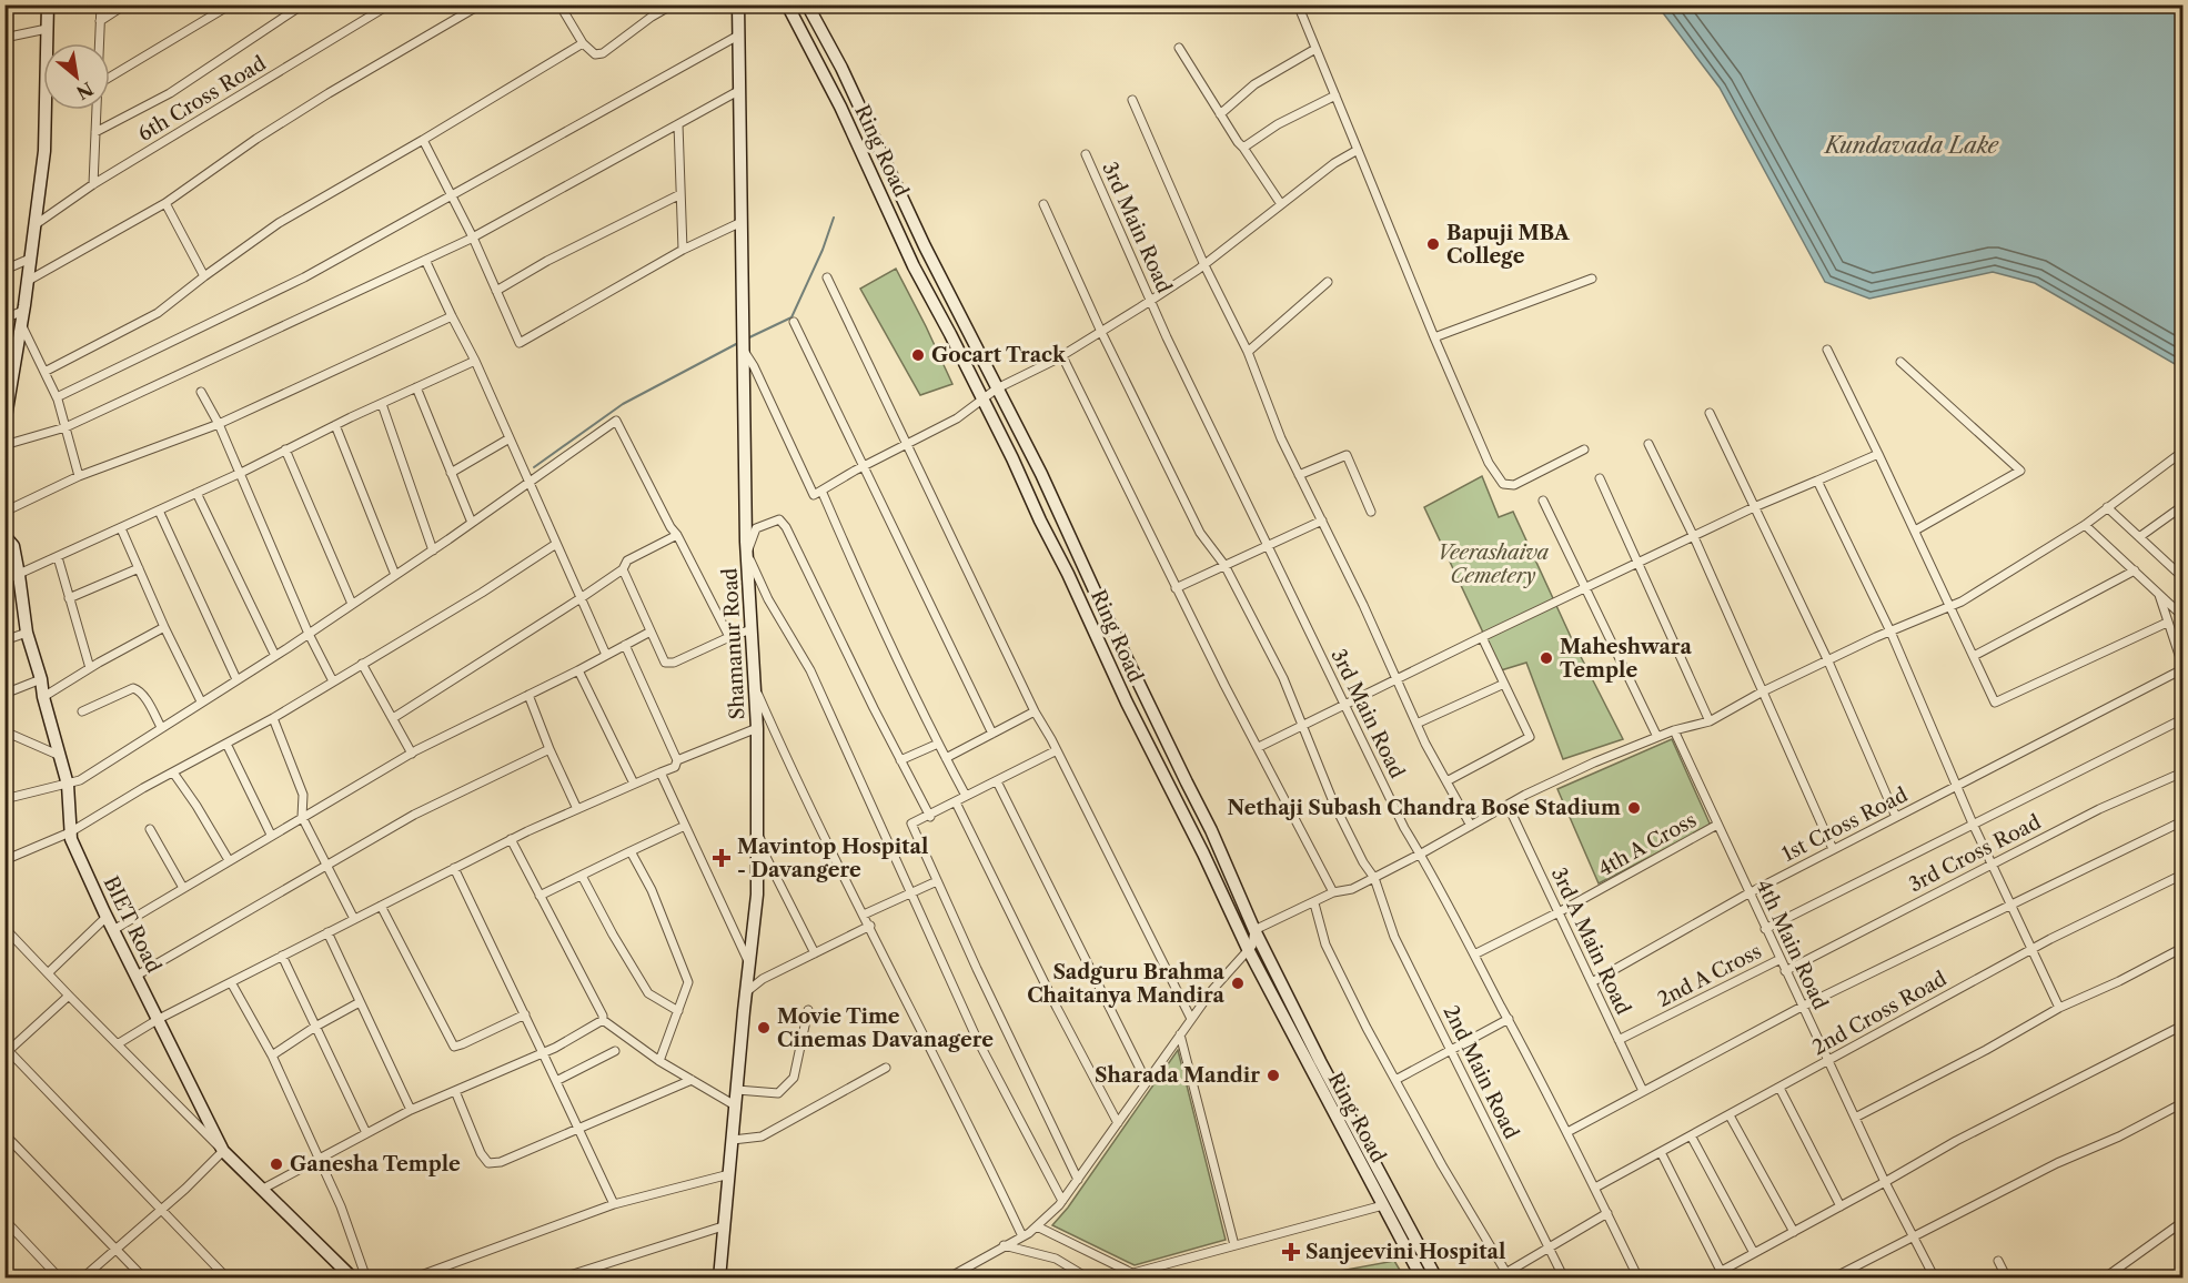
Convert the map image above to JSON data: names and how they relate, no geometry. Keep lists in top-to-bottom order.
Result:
{
  "streets": {
    "main road": ["Ring Road", "Shamanur Road", "BIET Road"],
    "street": [
      "6th Cross Road",
      "3rd Main Road",
      "1st Cross Road",
      "4th A Cross",
      "3rd Cross Road",
      "3rd A Main Road",
      "4th Main Road",
      "2nd A Cross",
      "2nd Cross Road",
      "2nd Main Road"
    ]
  },
  "crossings": [
    ["3rd Main Road", "4th A Cross"],
    ["3rd Main Road", "2nd Cross Road"],
    ["1st Cross Road", "3rd A Main Road"],
    ["1st Cross Road", "4th Main Road"],
    ["4th A Cross", "3rd A Main Road"],
    ["4th A Cross", "4th Main Road"],
    ["3rd Cross Road", "4th Main Road"],
    ["3rd A Main Road", "2nd A Cross"],
    ["4th Main Road", "2nd A Cross"],
    ["4th Main Road", "2nd Cross Road"]
  ],
  "water": ["Kundavada Lake"],
  "parks": ["Veerashaiva Cemetery"],
  "places": {
    "other": [
      "Bapuji MBA College",
      "Gocart Track",
      "Maheshwara Temple",
      "Nethaji Subash Chandra Bose Stadium",
      "Sadguru Brahma Chaitanya Mandira",
      "Movie Time Cinemas Davanagere",
      "Sharada Mandir",
      "Ganesha Temple"
    ],
    "health": ["Mavintop Hospital - Davangere", "Sanjeevini Hospital"]
  },
  "north": "bottom right"
}
